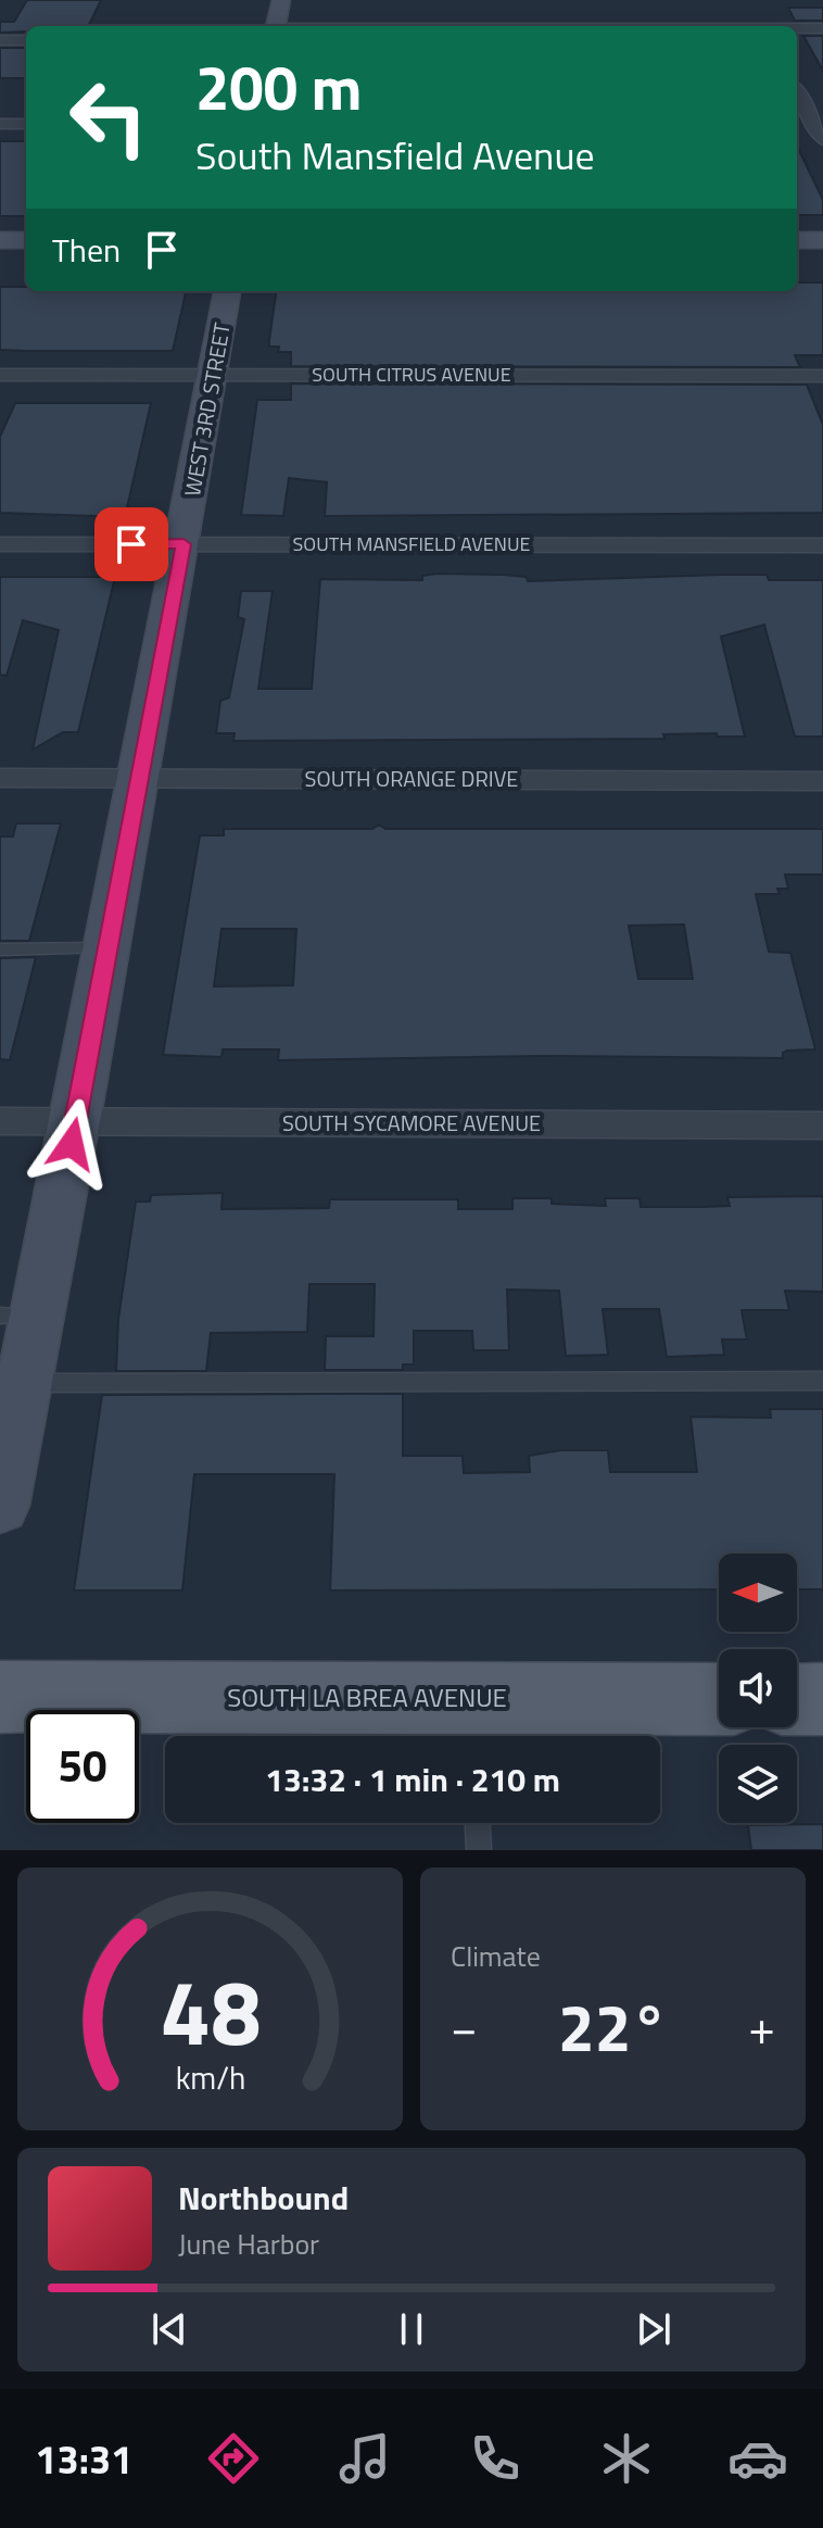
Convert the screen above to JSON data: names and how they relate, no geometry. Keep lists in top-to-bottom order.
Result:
{
  "streets": {
    "main road": ["WEST 3RD STREET", "SOUTH LA BREA AVENUE"],
    "street": [
      "SOUTH CITRUS AVENUE",
      "SOUTH MANSFIELD AVENUE",
      "SOUTH ORANGE DRIVE",
      "SOUTH SYCAMORE AVENUE"
    ]
  },
  "crossings": [
    ["SOUTH CITRUS AVENUE", "WEST 3RD STREET"],
    ["WEST 3RD STREET", "SOUTH MANSFIELD AVENUE"],
    ["WEST 3RD STREET", "SOUTH ORANGE DRIVE"],
    ["WEST 3RD STREET", "SOUTH SYCAMORE AVENUE"]
  ],
  "north": "left",
  "page": {
    "turn": ["200 m", "South Mansfield Avenue"],
    "then": "Then",
    "limit": "50",
    "trip": "13:32 · 1 min · 210 m",
    "tile": "Climate",
    "heat": ["−", "22°", "+"],
    "song": ["Northbound", "June Harbor"],
    "tabs": "13:31",
    "gauge": ["48", "km/h"]
  }
}
